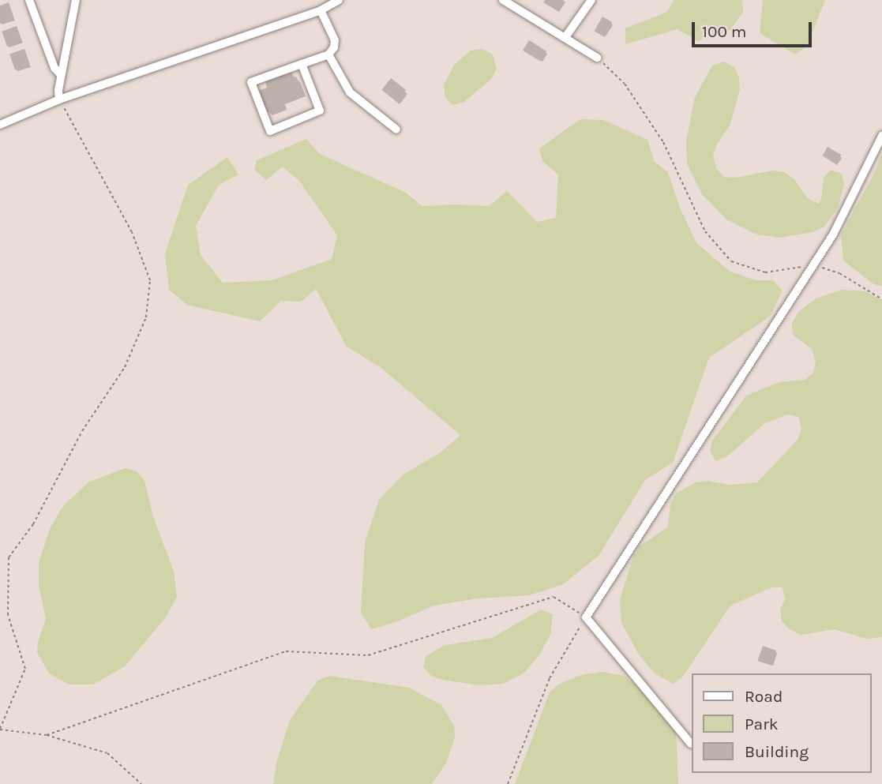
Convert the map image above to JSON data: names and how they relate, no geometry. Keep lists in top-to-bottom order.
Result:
{
  "legend": ["Road", "Park", "Building"],
  "scale_bar": "100 m"
}
